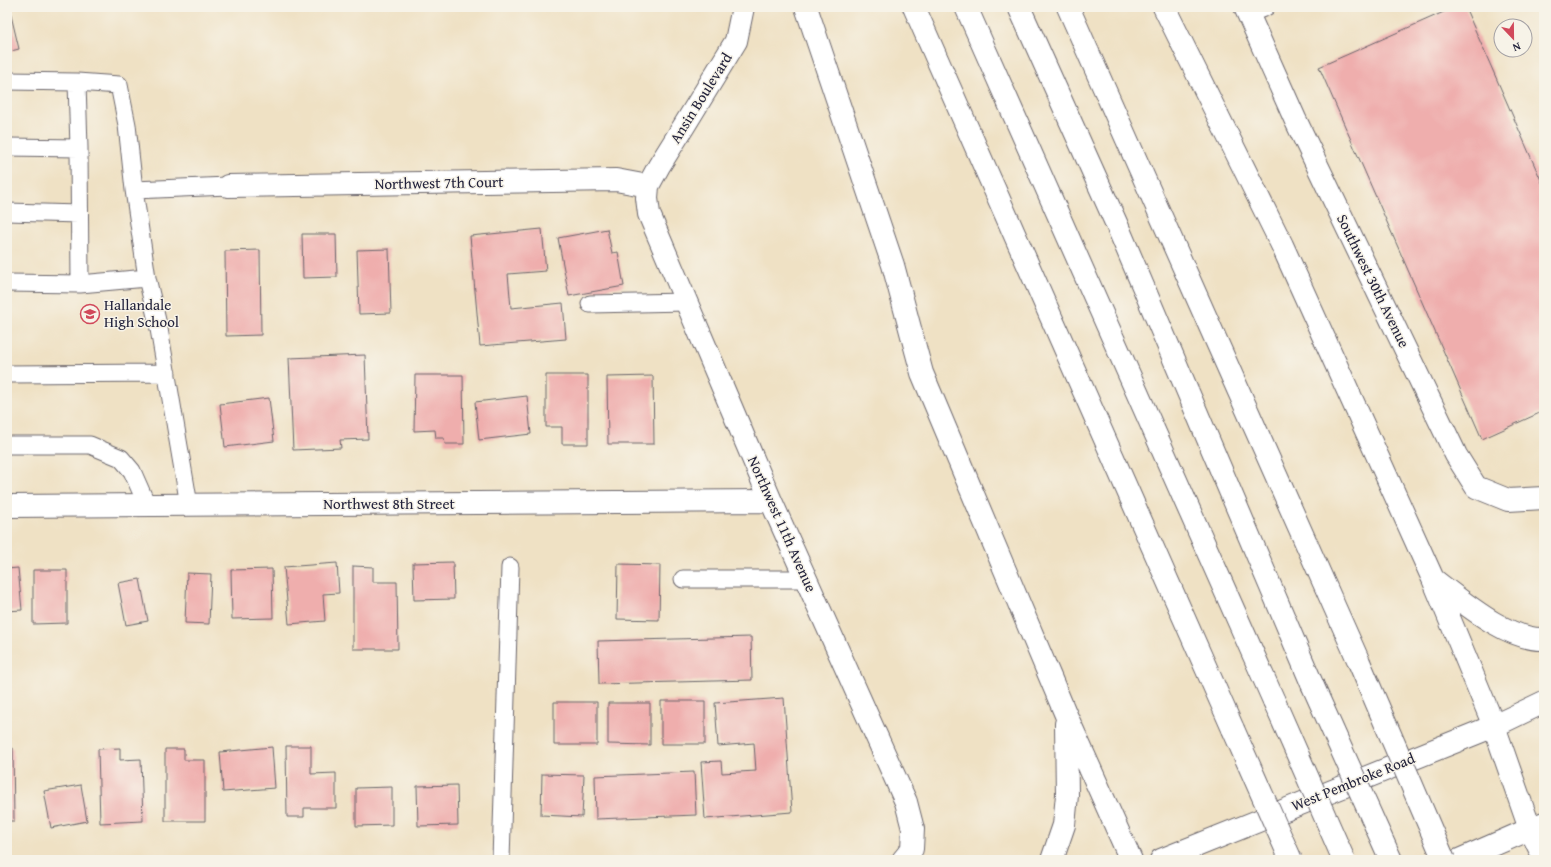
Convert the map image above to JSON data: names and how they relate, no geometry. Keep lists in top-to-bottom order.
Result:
{
  "streets": {
    "main road": [
      "Ansin Boulevard",
      "Northwest 7th Court",
      "Southwest 30th Avenue",
      "Northwest 8th Street",
      "Northwest 11th Avenue",
      "West Pembroke Road"
    ]
  },
  "crossings": [
    ["Ansin Boulevard", "Northwest 7th Court"],
    ["Ansin Boulevard", "Northwest 11th Avenue"],
    ["Northwest 7th Court", "Northwest 11th Avenue"],
    ["Northwest 8th Street", "Northwest 11th Avenue"]
  ],
  "places": {
    "school or university": ["Hallandale High School"]
  },
  "north": "bottom"
}
